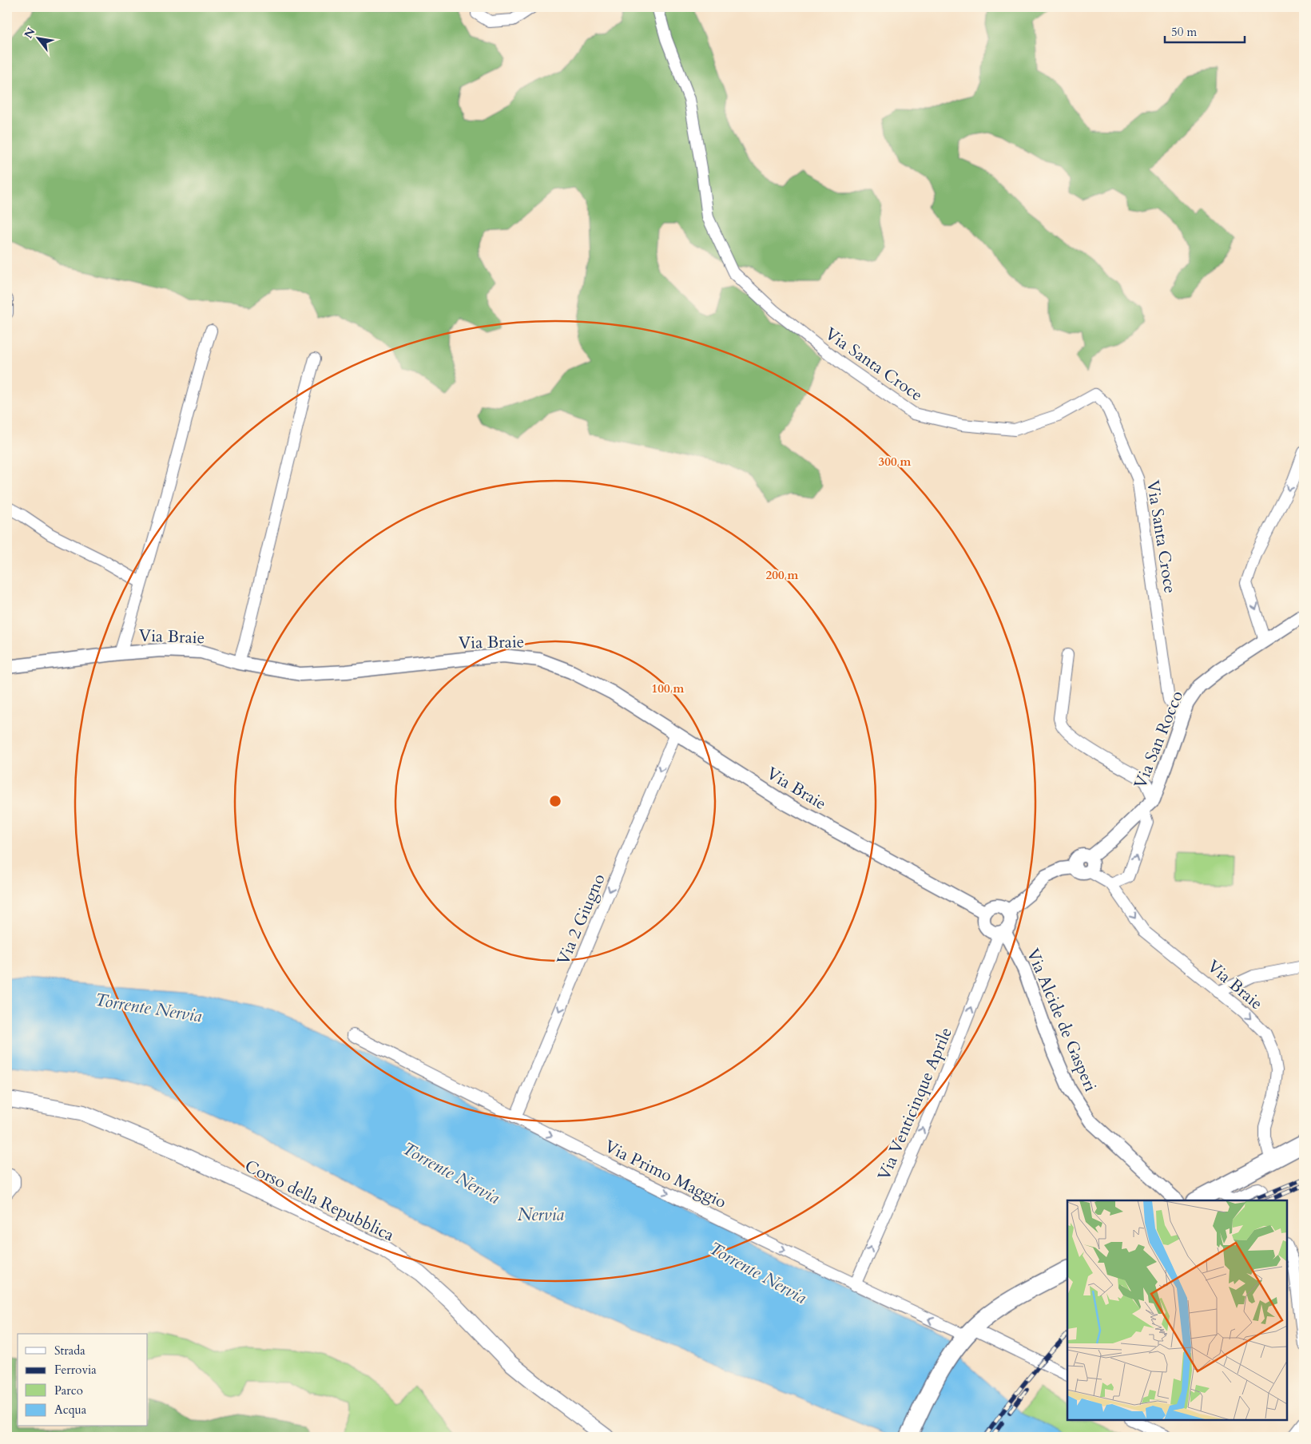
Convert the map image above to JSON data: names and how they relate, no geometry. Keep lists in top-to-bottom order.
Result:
{
  "streets": {
    "main road": ["Corso della Repubblica"],
    "street": [
      "Via Santa Croce",
      "Via Braie",
      "Via San Rocco",
      "Via 2 Giugno",
      "Via Alcide de Gasperi",
      "Via Venticinque Aprile",
      "Via Primo Maggio"
    ]
  },
  "crossings": [
    ["Via Santa Croce", "Via San Rocco"],
    ["Via Braie", "Via San Rocco"],
    ["Via Braie", "Via 2 Giugno"],
    ["Via Braie", "Via Alcide de Gasperi"],
    ["Via Braie", "Via Venticinque Aprile"],
    ["Via 2 Giugno", "Via Primo Maggio"],
    ["Via Alcide de Gasperi", "Via Venticinque Aprile"],
    ["Via Venticinque Aprile", "Via Primo Maggio"]
  ],
  "one_way": ["Via 2 Giugno", "Via Venticinque Aprile"],
  "water": ["Torrente Nervia", "Nervia"],
  "legend": [
    "Strada",
    "Ferrovia",
    "Parco",
    "Acqua"
  ],
  "scale_bar": "50 m",
  "north": "top left",
  "rings": ["300 m", "200 m", "100 m"]
}
